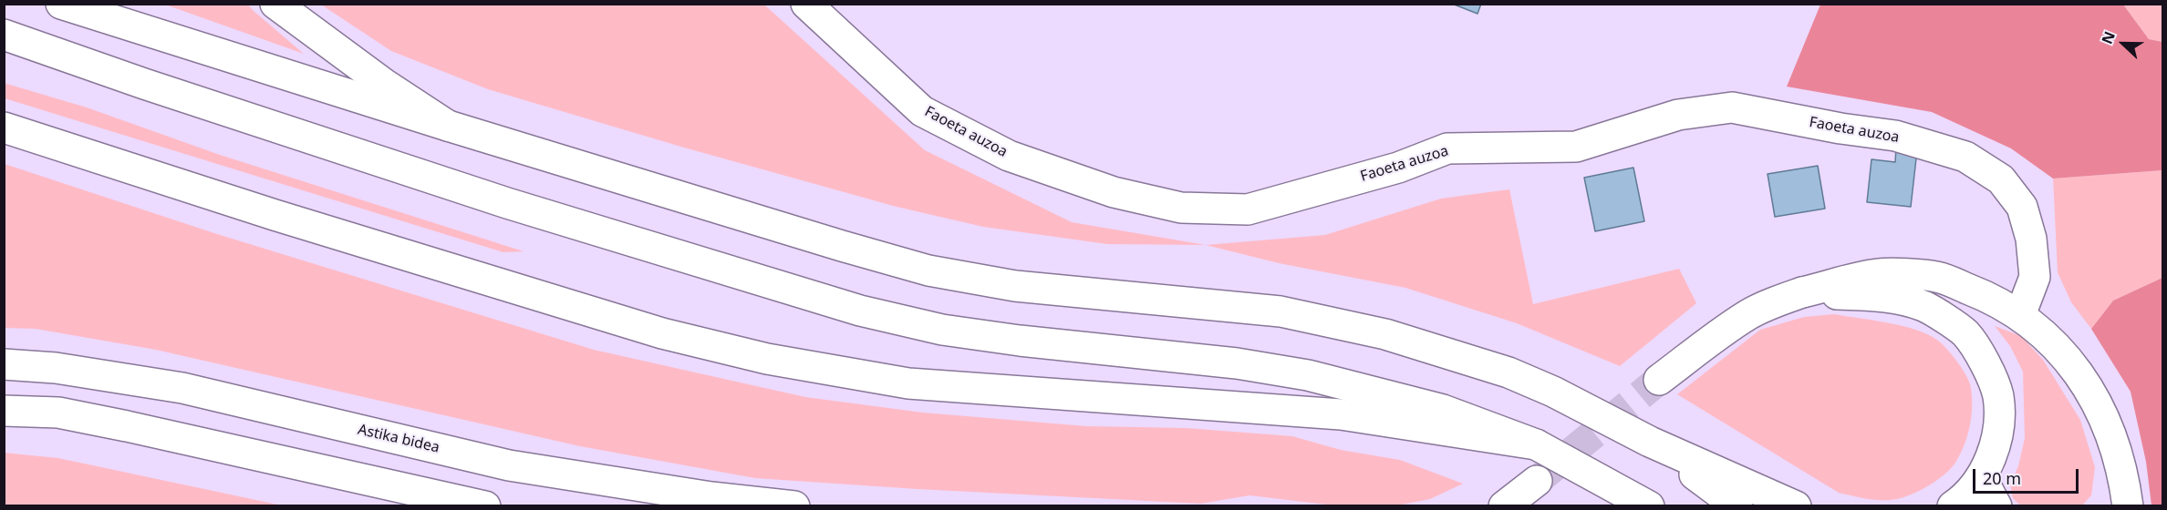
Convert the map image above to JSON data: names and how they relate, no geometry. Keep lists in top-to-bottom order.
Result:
{
  "streets": {
    "main road": ["Faoeta auzoa", "Astika bidea"]
  },
  "scale_bar": "20 m",
  "north": "left"
}
